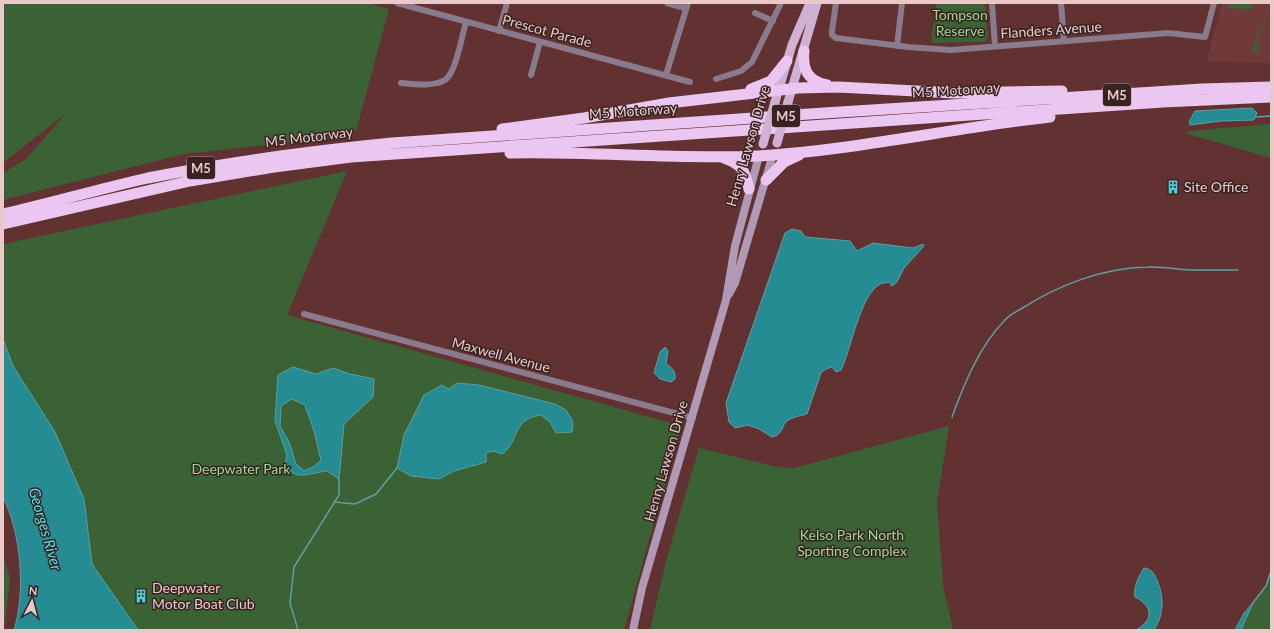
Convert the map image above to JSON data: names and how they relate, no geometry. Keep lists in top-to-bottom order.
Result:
{
  "streets": {
    "highway": ["M5 Motorway", "M5"],
    "main road": ["Henry Lawson Drive"],
    "street": ["Flanders Avenue", "Prescot Parade", "Maxwell Avenue"]
  },
  "crossings": [
    ["Henry Lawson Drive", "Maxwell Avenue"]
  ],
  "water": ["Georges River"],
  "parks": ["Tompson Reserve", "Deepwater Park", "Kelso Park North Sporting Complex"],
  "places": {
    "building": ["Site Office", "Deepwater Motor Boat Club"]
  },
  "north": "top"
}
